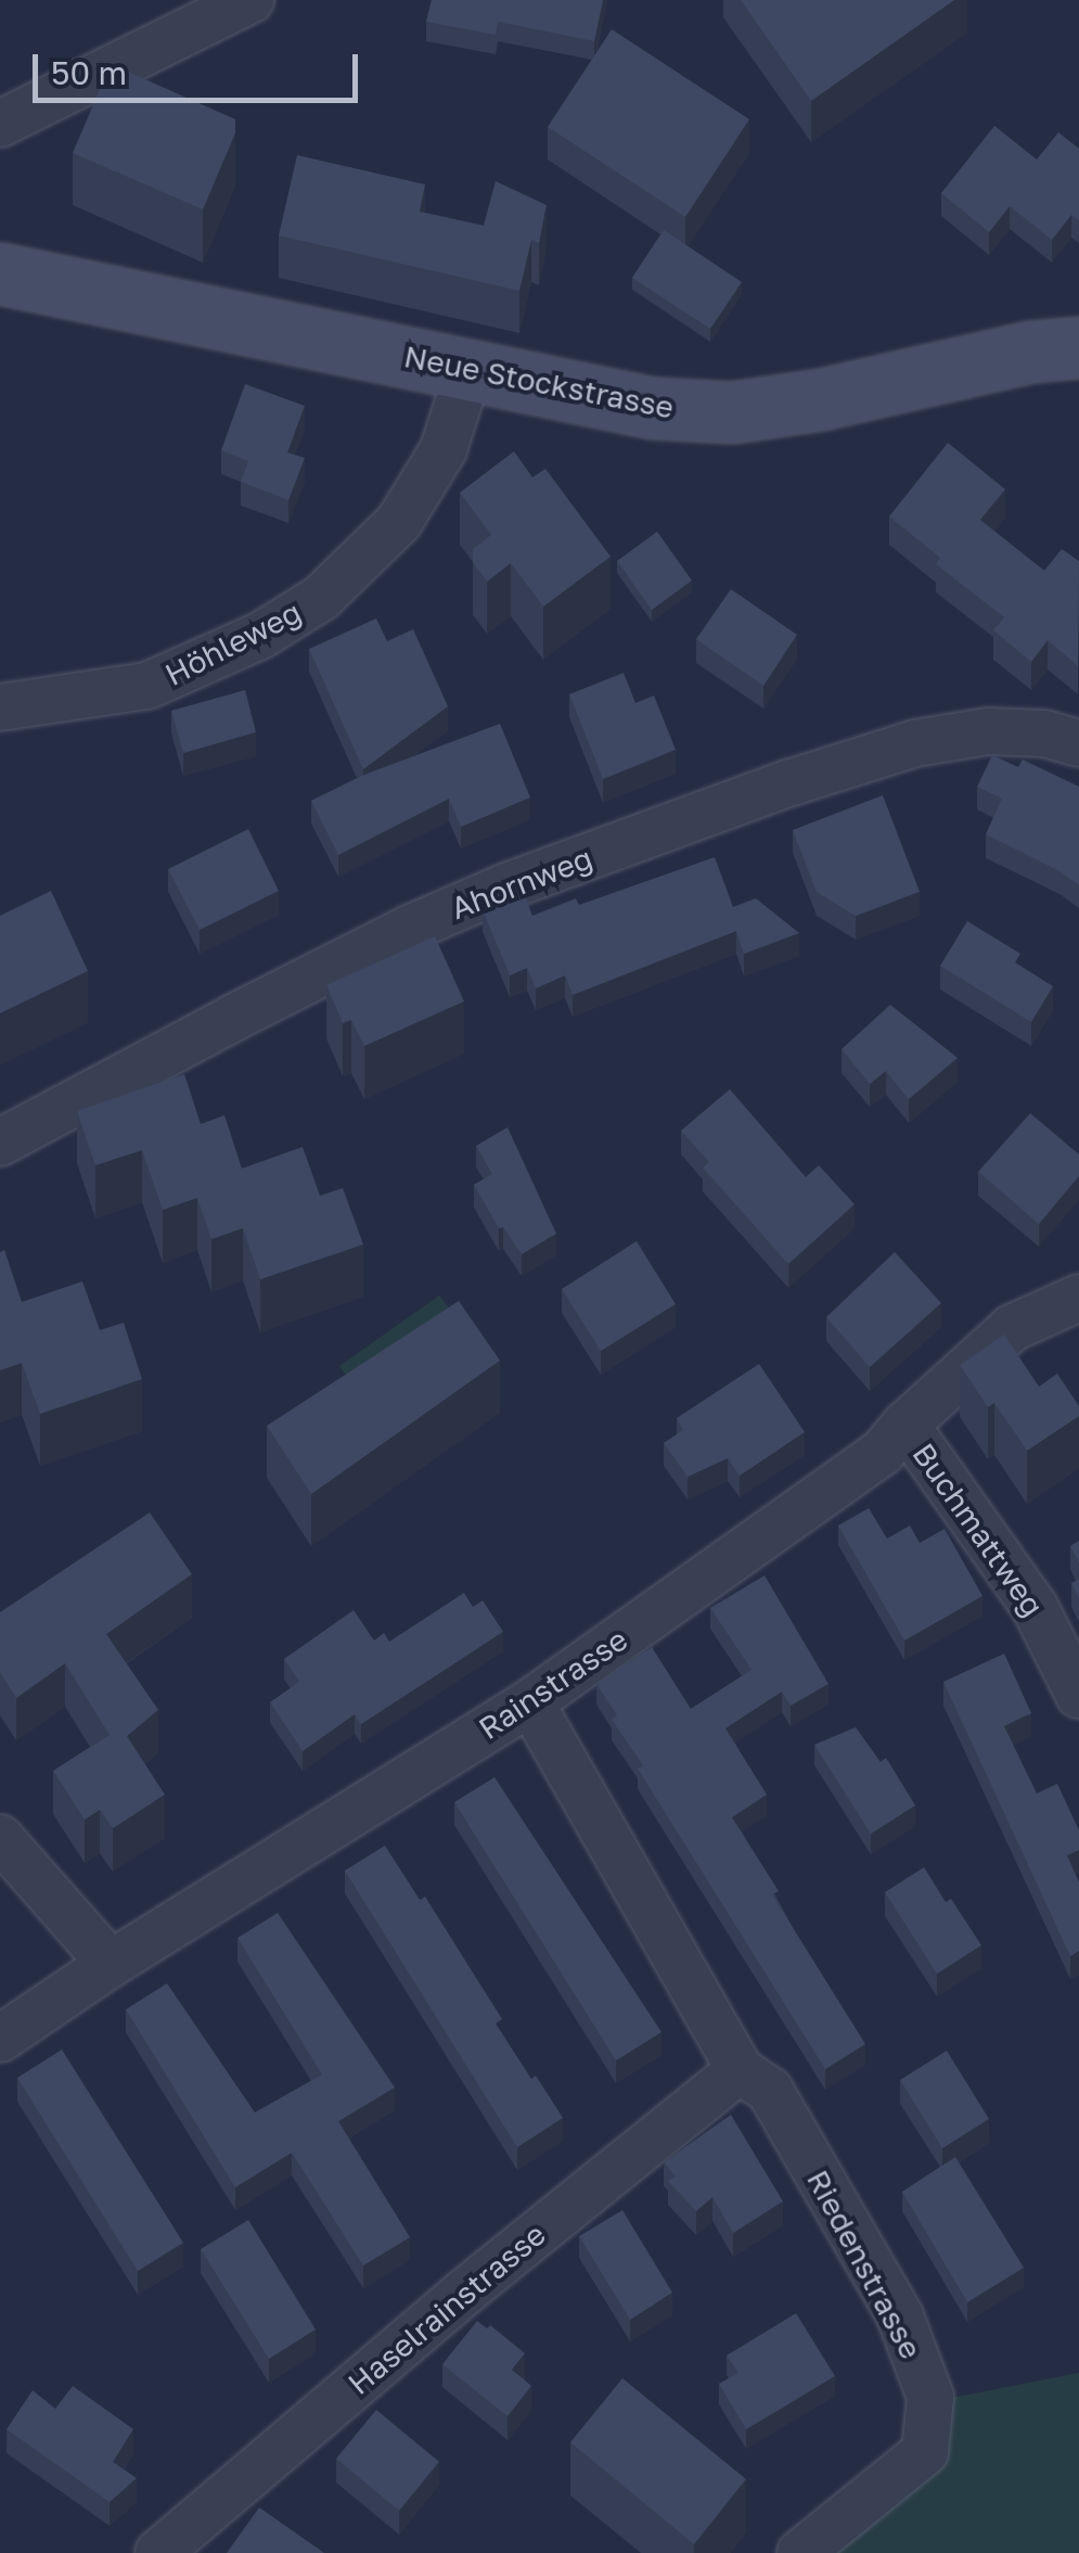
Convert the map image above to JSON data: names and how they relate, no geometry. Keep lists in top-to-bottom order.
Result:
{
  "streets": {
    "street": [
      "Neue Stockstrasse",
      "Höhleweg",
      "Ahornweg",
      "Buchmattweg",
      "Rainstrasse",
      "Riedenstrasse",
      "Haselrainstrasse"
    ]
  },
  "crossings": [
    ["Neue Stockstrasse", "Höhleweg"],
    ["Buchmattweg", "Rainstrasse"],
    ["Rainstrasse", "Riedenstrasse"],
    ["Riedenstrasse", "Haselrainstrasse"]
  ],
  "scale_bar": "50 m"
}
